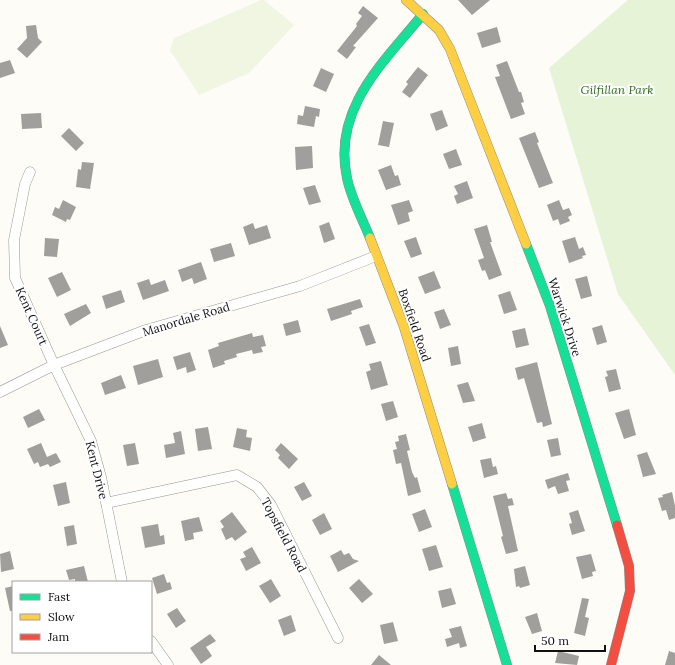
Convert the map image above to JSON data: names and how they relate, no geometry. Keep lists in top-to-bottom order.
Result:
{
  "streets": {
    "street": [
      "Kent Court",
      "Warwick Drive",
      "Manordale Road",
      "Boxfield Road",
      "Kent Drive",
      "Topsfield Road"
    ]
  },
  "crossings": [
    ["Kent Court", "Manordale Road"],
    ["Kent Court", "Kent Drive"],
    ["Warwick Drive", "Boxfield Road"],
    ["Manordale Road", "Boxfield Road"],
    ["Manordale Road", "Kent Drive"],
    ["Kent Drive", "Topsfield Road"]
  ],
  "parks": ["Gilfillan Park"],
  "legend": ["Fast", "Slow", "Jam"],
  "scale_bar": "50 m"
}
